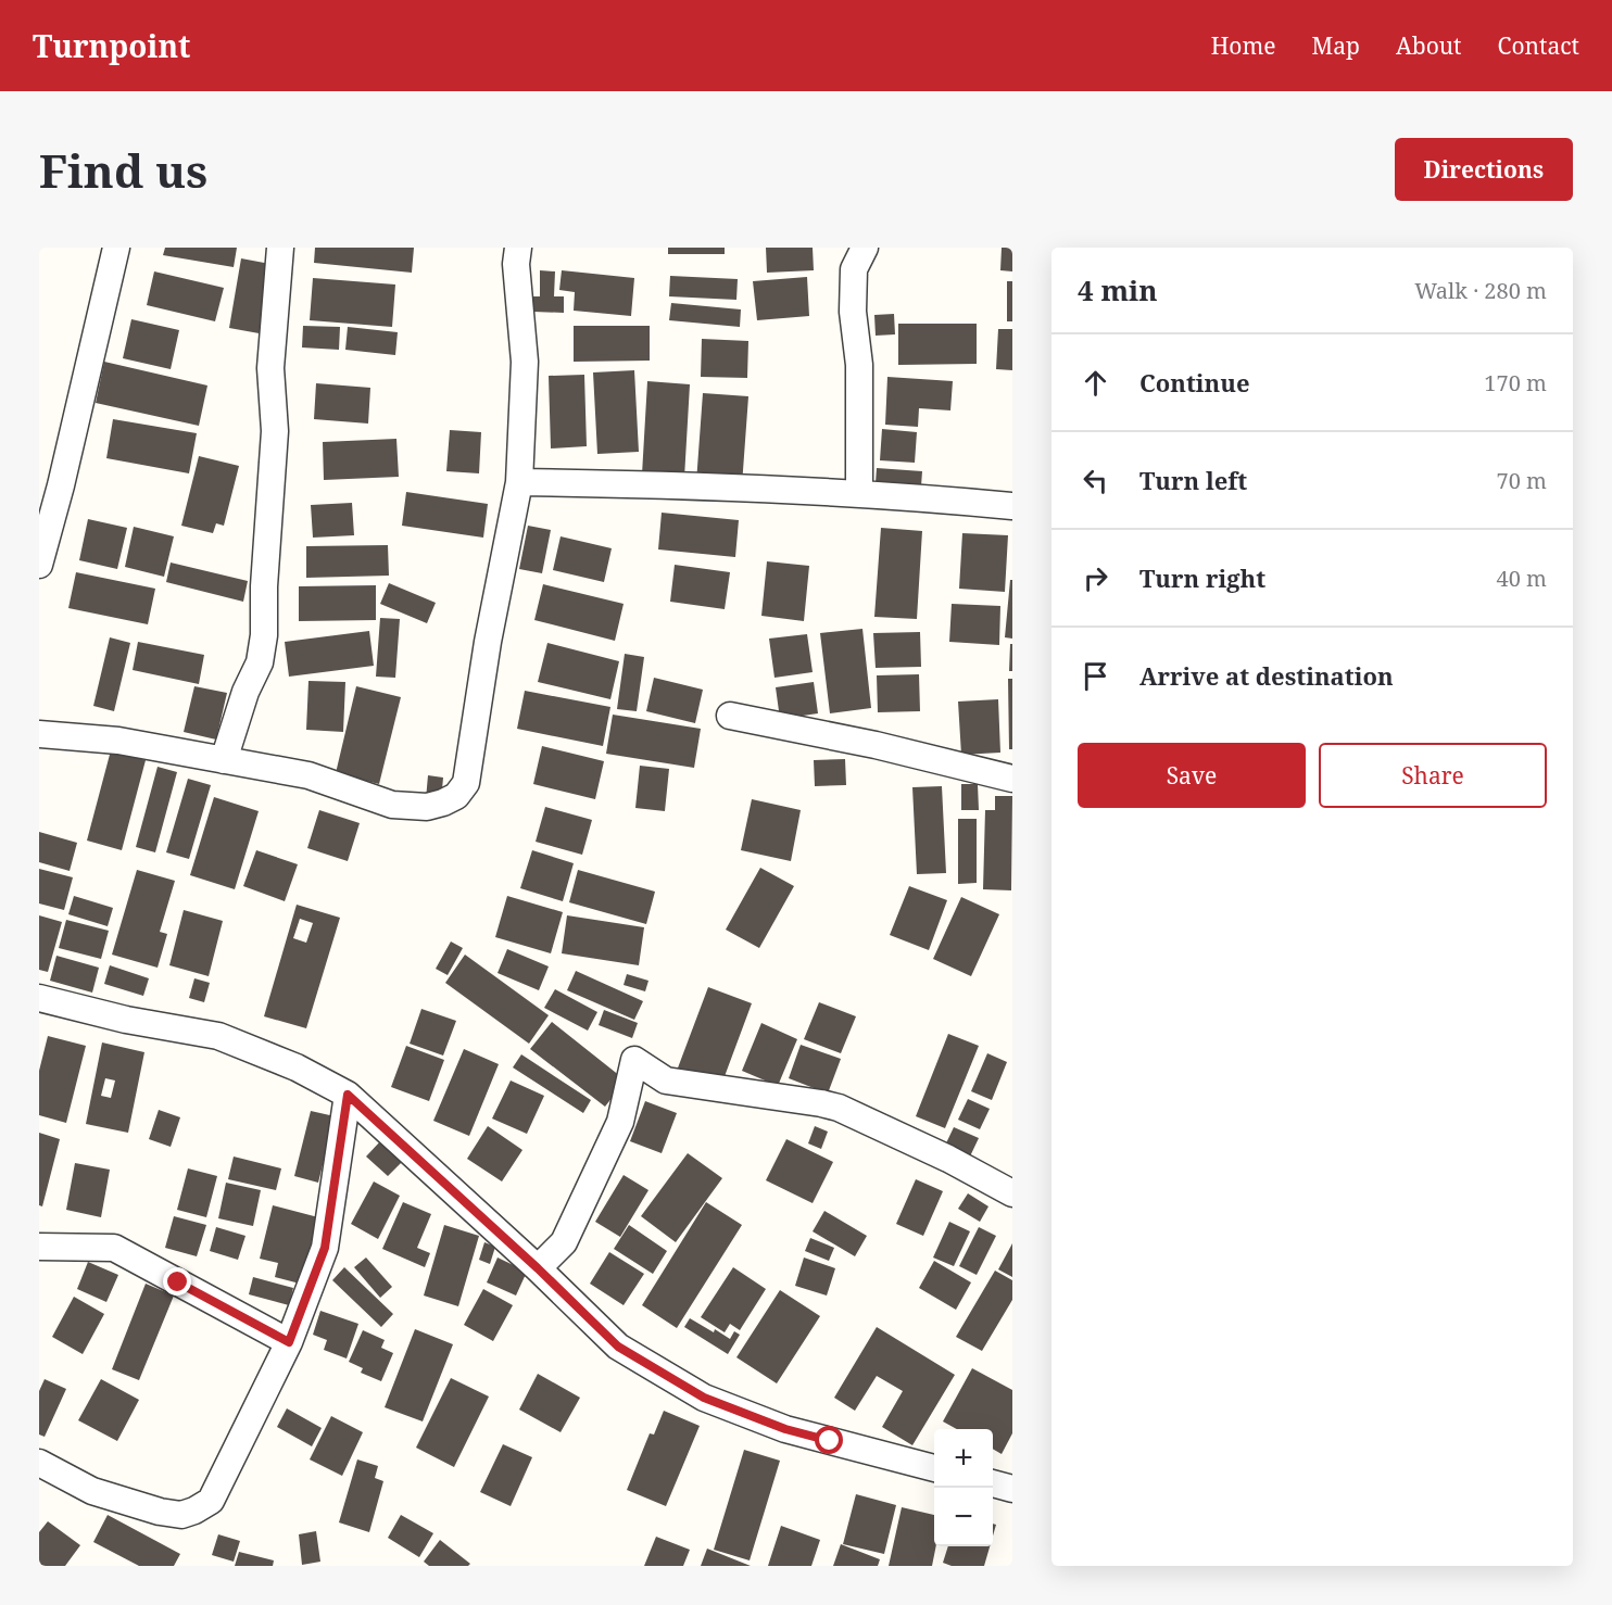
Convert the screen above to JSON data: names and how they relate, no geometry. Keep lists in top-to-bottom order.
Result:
{
  "page": {
    "header": "Turnpoint",
    "nav": [
      "Home",
      "Map",
      "About",
      "Contact"
    ],
    "buttons": [
      "Directions",
      ["Save", "Share"]
    ],
    "title": "Find us",
    "heading": ["4 min", "Walk · 280 m"],
    "list": [
      ["Continue", "170 m"],
      ["Turn left", "70 m"],
      ["Turn right", "40 m"],
      "Arrive at destination"
    ],
    "map_buttons": ["+", "−"]
  }
}
